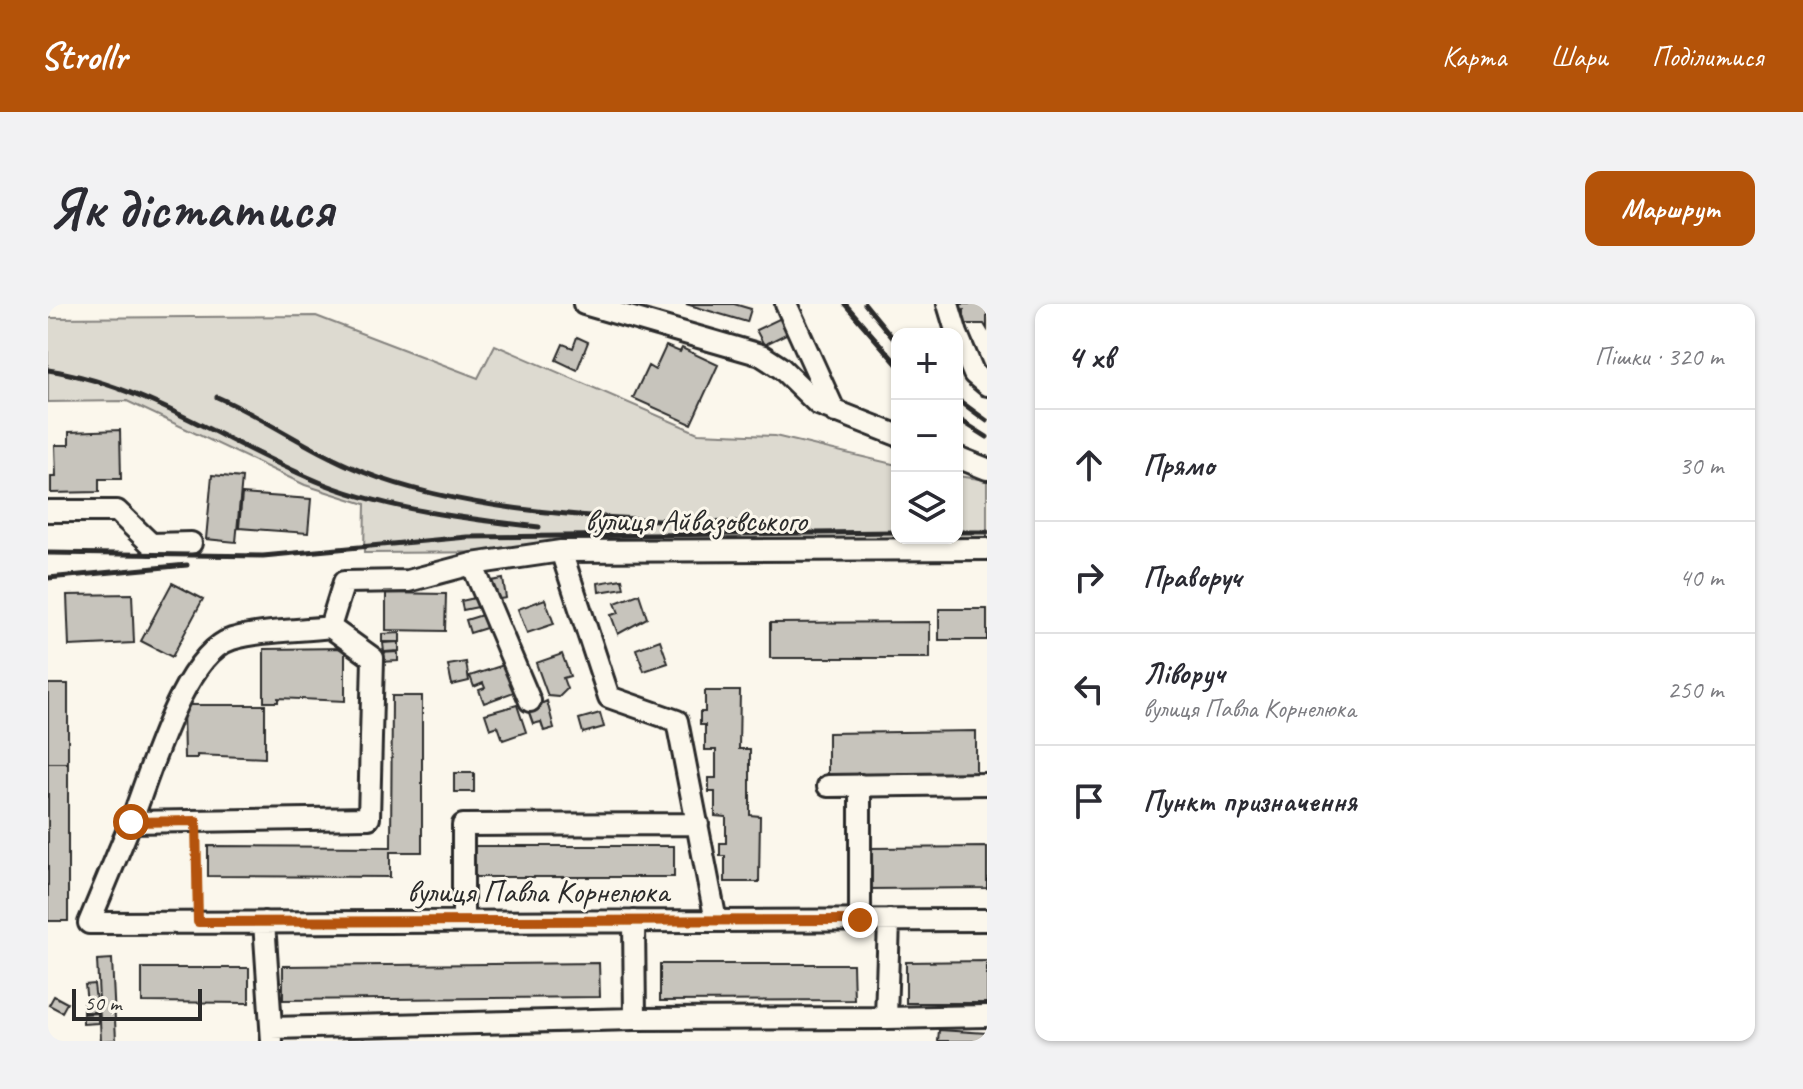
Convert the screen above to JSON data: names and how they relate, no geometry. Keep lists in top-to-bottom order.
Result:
{
  "streets": {
    "street": ["вулиця Айвазовського", "вулиця Павла Корнелюка"]
  },
  "scale_bar": "50 m",
  "page": {
    "header": "Strollr",
    "nav": ["Карта", "Шари", "Поділитися"],
    "buttons": "Маршрут",
    "title": "Як дістатися",
    "heading": ["4 хв", "Пішки · 320 m"],
    "map_buttons": ["+", "−"],
    "list": [
      ["Прямо", "30 m"],
      ["Праворуч", "40 m"],
      ["Ліворуч", "вулиця Павла Корнелюка", "250 m"],
      "Пункт призначення"
    ],
    "scale": "50 m"
  }
}
